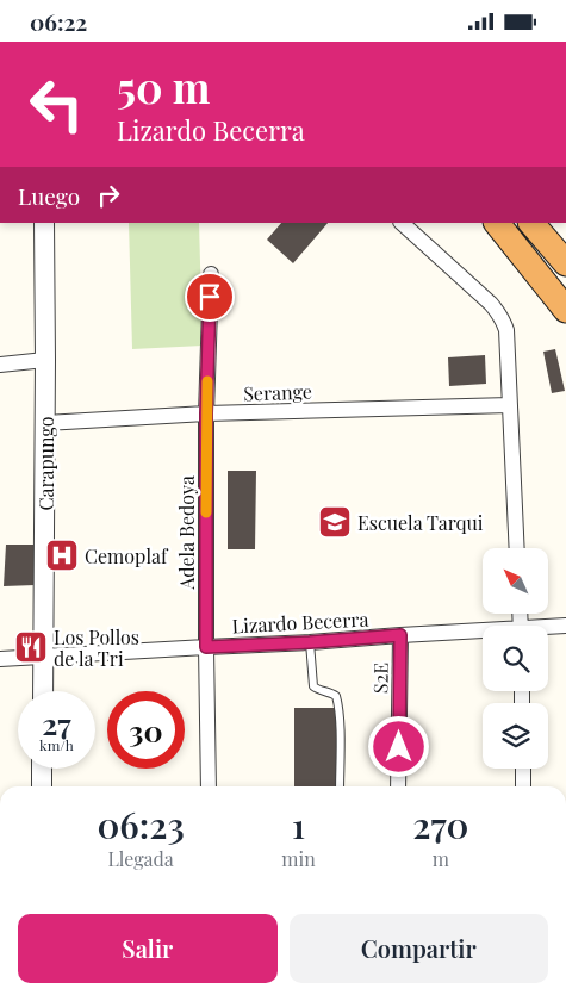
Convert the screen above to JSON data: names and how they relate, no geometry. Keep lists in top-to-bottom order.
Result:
{
  "streets": {
    "street": [
      "Serange",
      "Carapungo",
      "Adela Bedoya",
      "Lizardo Becerra",
      "S2E"
    ]
  },
  "crossings": [
    ["Serange", "Carapungo"],
    ["Serange", "Adela Bedoya"],
    ["Carapungo", "Lizardo Becerra"],
    ["Adela Bedoya", "Lizardo Becerra"],
    ["Lizardo Becerra", "S2E"]
  ],
  "places": {
    "school or university": ["Escuela Tarqui"],
    "hospital": ["Cemoplaf"],
    "restaurant": ["Los Pollos de la Tri"]
  },
  "north": "top left",
  "page": {
    "status": "06:22",
    "turn": ["50 m", "Lizardo Becerra"],
    "then": "Luego",
    "speed": "27 km/h",
    "limit": "30",
    "eta": [
      "06:23",
      "Llegada",
      "1",
      "min",
      "270",
      "m"
    ],
    "buttons": ["Salir", "Compartir"]
  }
}
